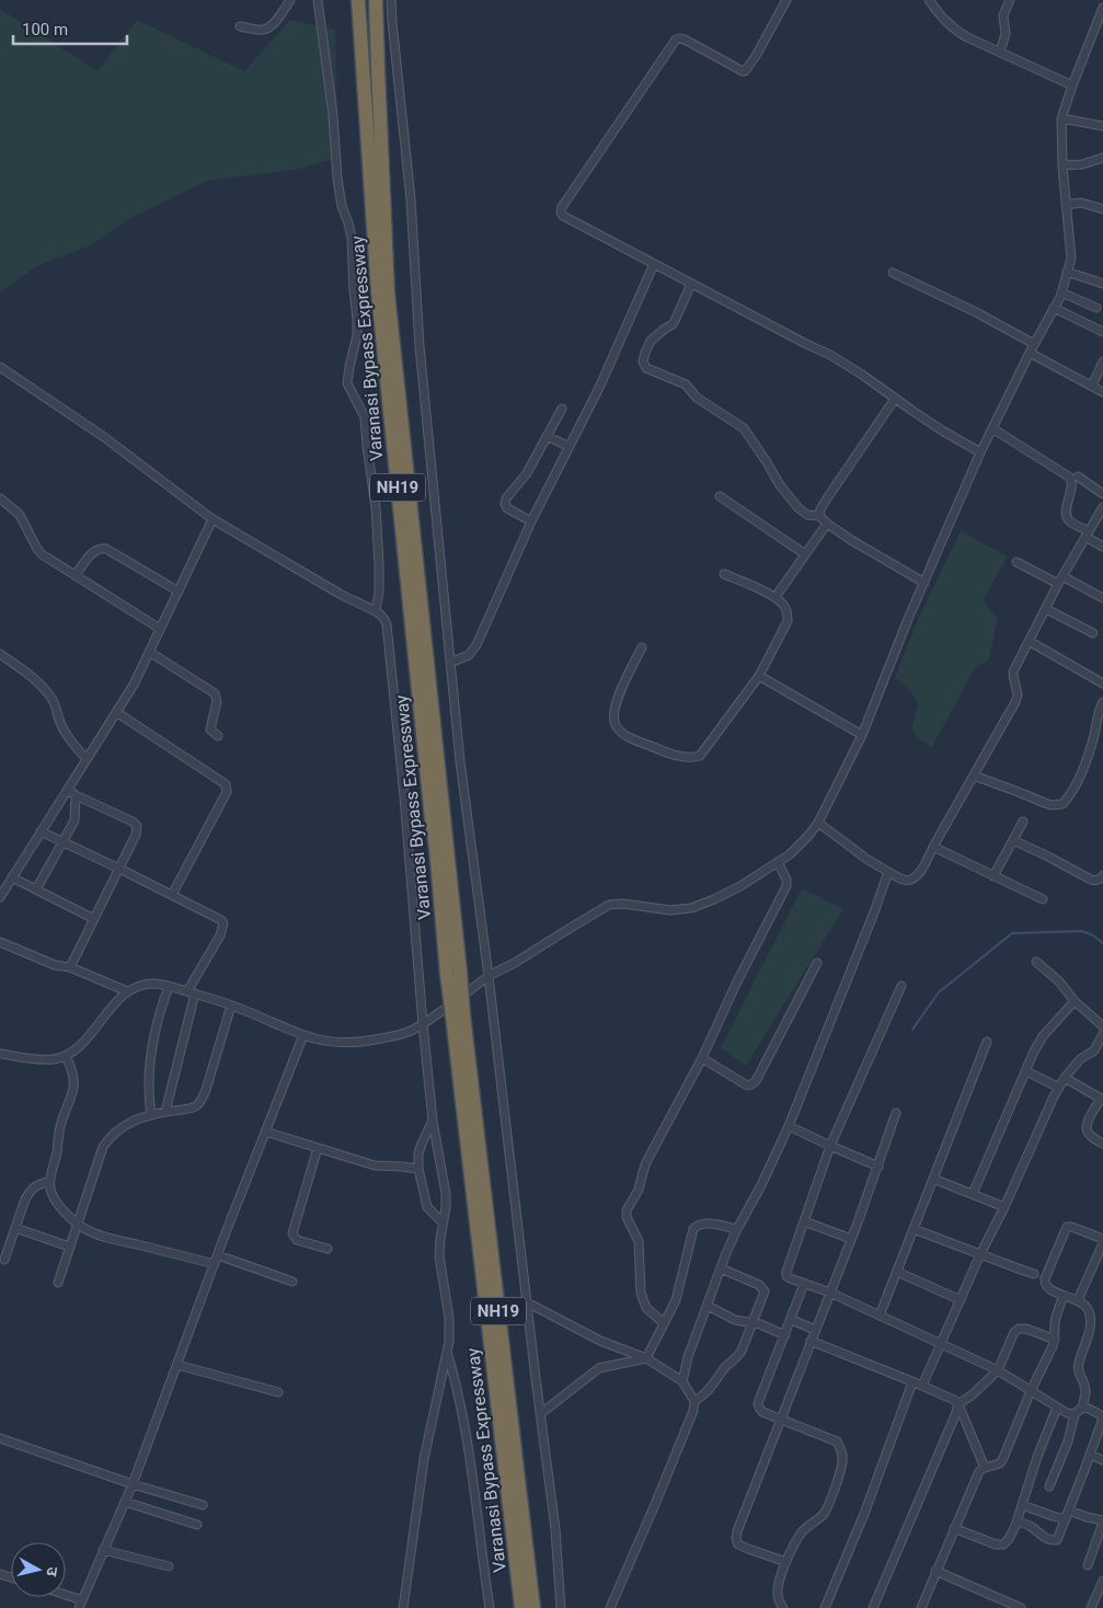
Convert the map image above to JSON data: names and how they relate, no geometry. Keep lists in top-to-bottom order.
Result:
{
  "streets": {
    "highway": ["Varanasi Bypass Expressway", "NH19"]
  },
  "scale_bar": "100 m",
  "north": "right"
}
